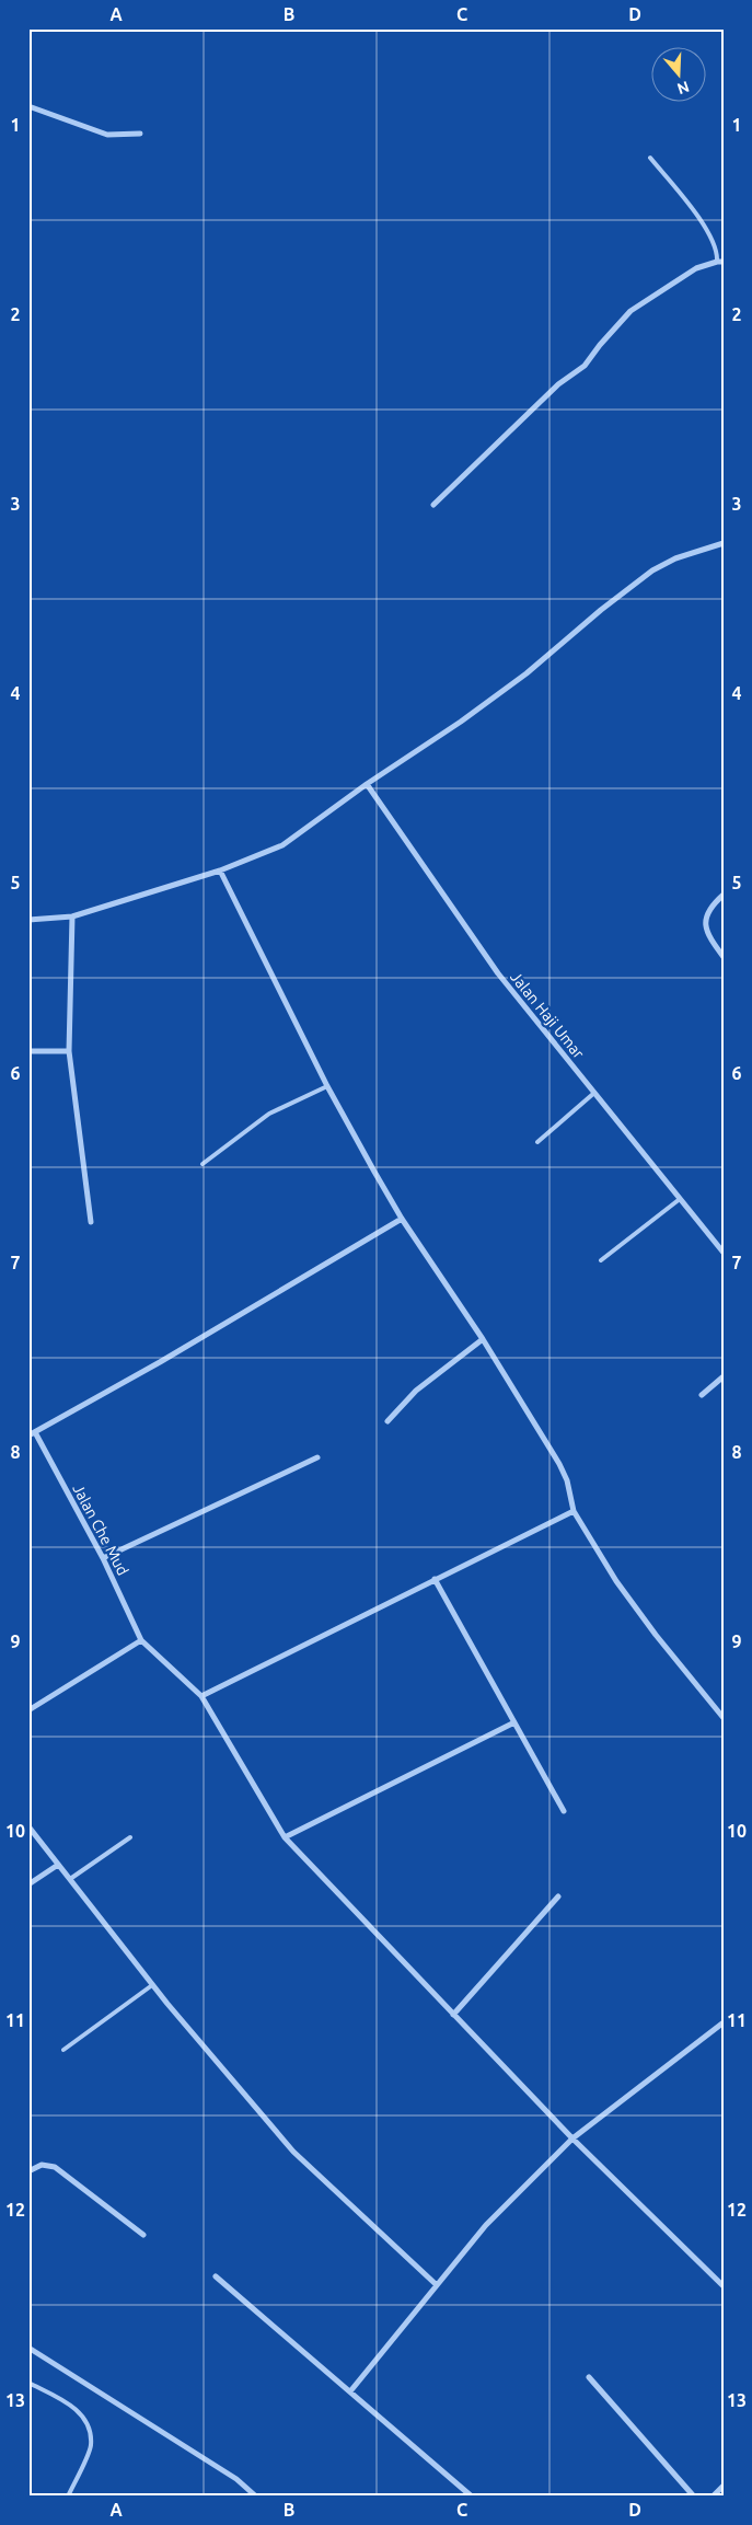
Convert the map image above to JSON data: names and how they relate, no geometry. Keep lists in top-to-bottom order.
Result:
{
  "streets": {
    "street": ["Jalan Haji Umar", "Jalan Che Mud"]
  },
  "north": "bottom",
  "grid": {
    "columns": [
      "A",
      "B",
      "C",
      "D"
    ],
    "rows": [
      "1",
      "2",
      "3",
      "4",
      "5",
      "6",
      "7",
      "8",
      "9",
      "10",
      "11",
      "12",
      "13"
    ]
  }
}
